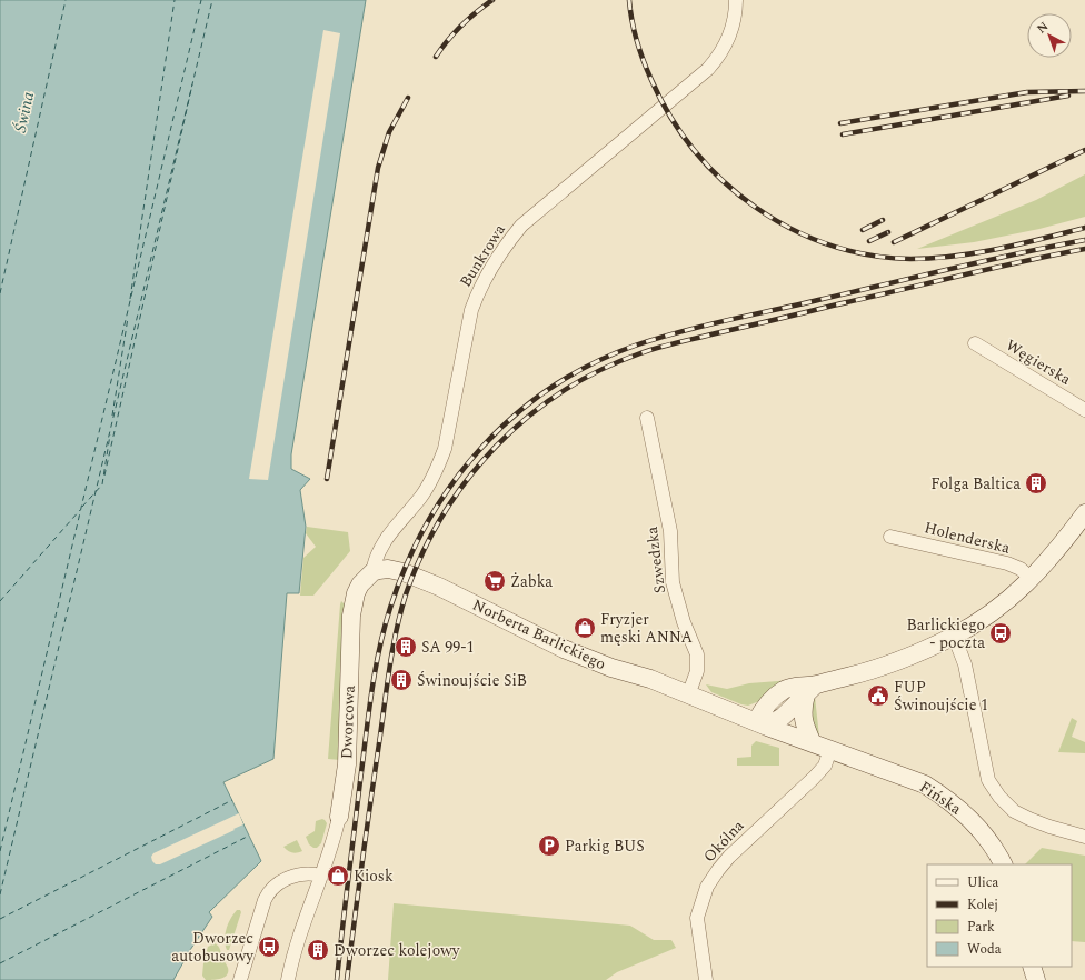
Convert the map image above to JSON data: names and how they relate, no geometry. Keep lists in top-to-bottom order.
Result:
{
  "streets": {
    "street": [
      "Bunkrowa",
      "Węgierska",
      "Holenderska",
      "Szwedzka",
      "Norberta Barlickiego",
      "Dworcowa",
      "Fińska",
      "Okólna"
    ]
  },
  "crossings": [
    ["Bunkrowa", "Norberta Barlickiego"],
    ["Bunkrowa", "Dworcowa"],
    ["Szwedzka", "Norberta Barlickiego"],
    ["Norberta Barlickiego", "Dworcowa"],
    ["Norberta Barlickiego", "Fińska"],
    ["Norberta Barlickiego", "Okólna"],
    ["Fińska", "Okólna"]
  ],
  "water": ["Świna"],
  "places": {
    "building": [
      "Folga Baltica",
      "SA 99-1",
      "Świnoujście SiB",
      "Dworzec kolejowy"
    ],
    "supermarket": ["Żabka"],
    "shop": ["Fryzjer męski ANNA", "Kiosk"],
    "bus stop": ["Barlickiego - poczta", "Dworzec autobusowy"],
    "public building": ["FUP Świnoujście 1"],
    "parking": ["Parkig BUS"]
  },
  "legend": [
    "Ulica",
    "Kolej",
    "Park",
    "Woda"
  ],
  "north": "top left"
}
